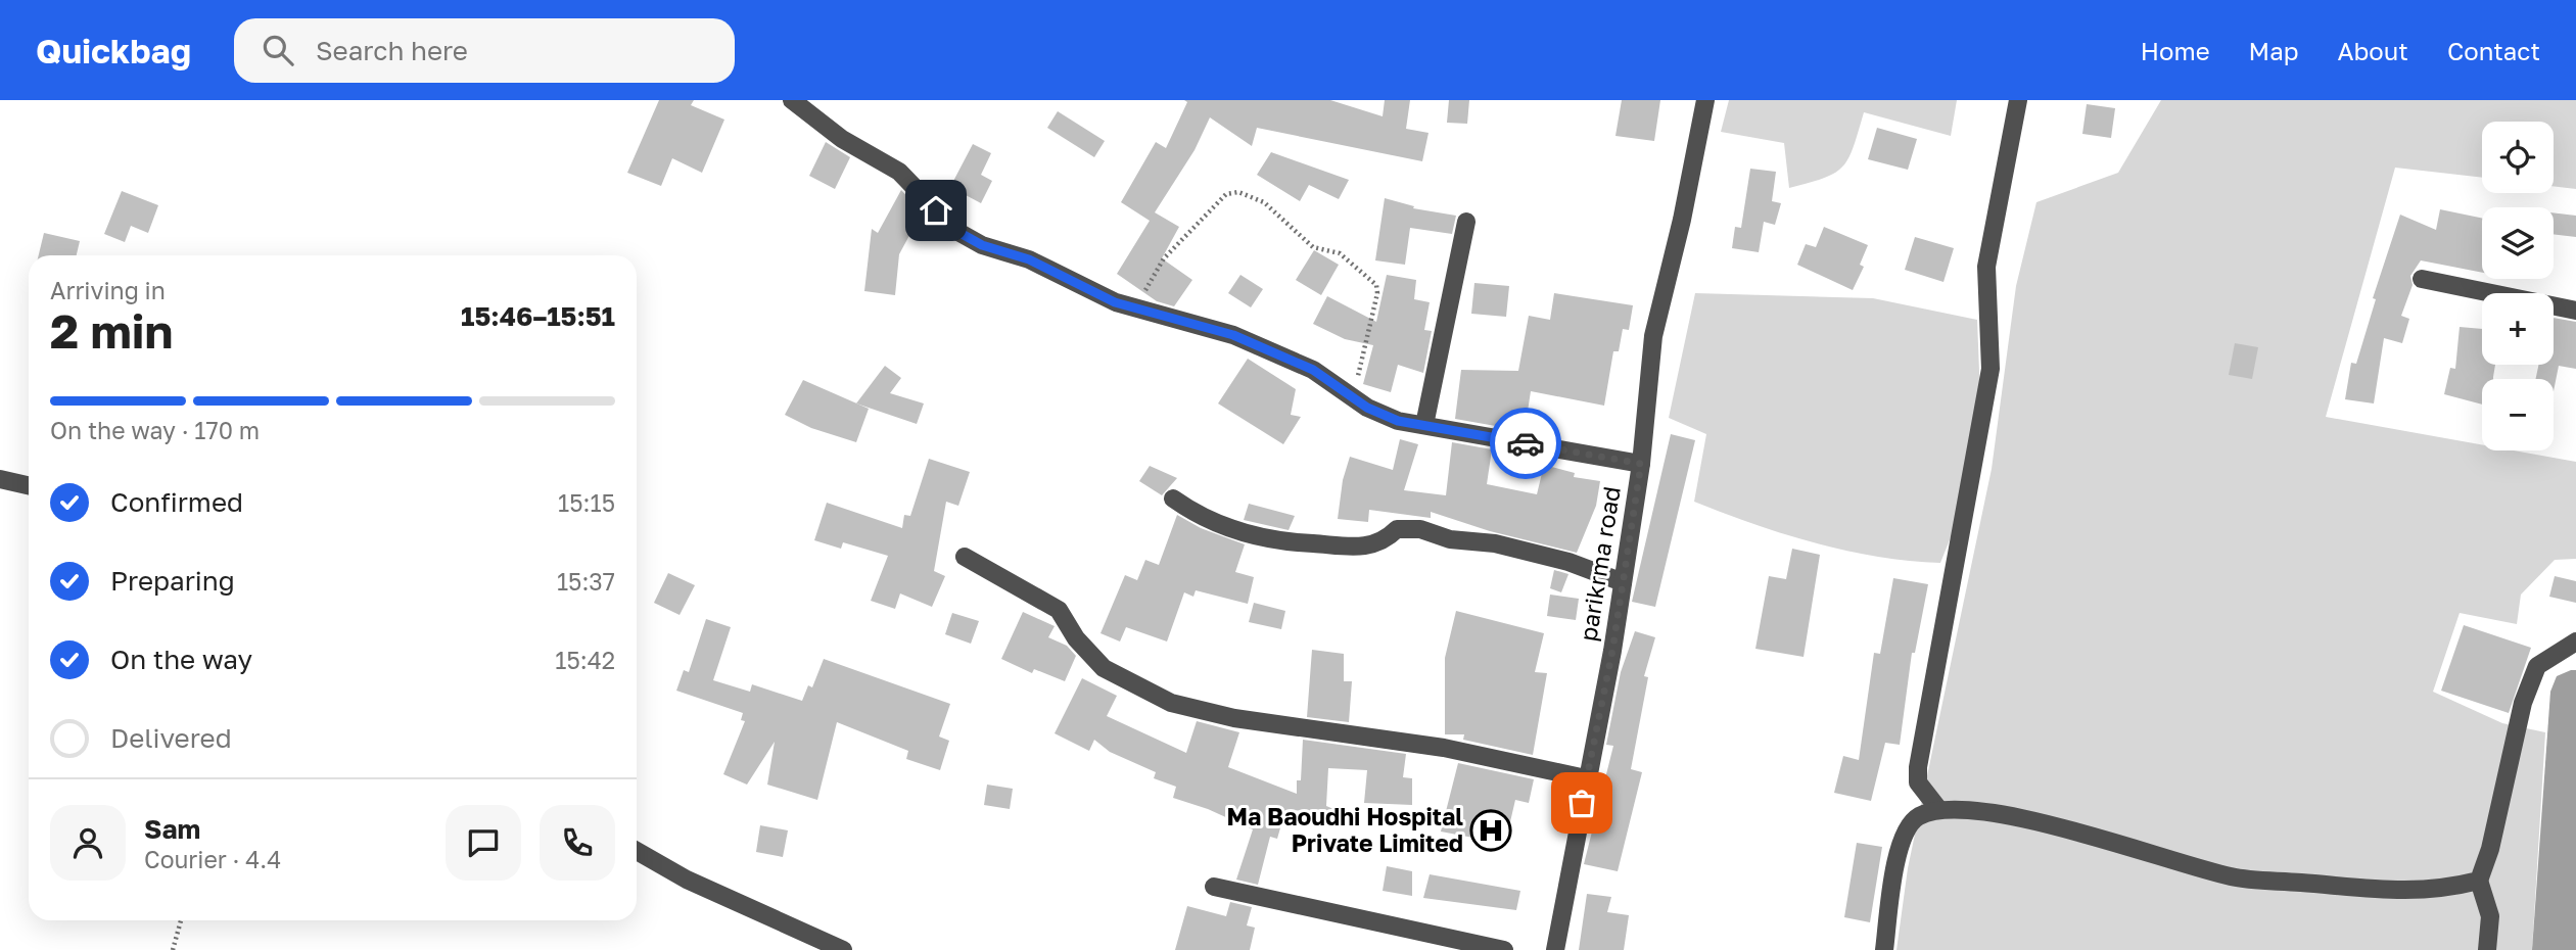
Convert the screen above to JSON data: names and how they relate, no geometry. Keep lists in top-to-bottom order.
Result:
{
  "streets": {
    "street": ["parikrma road"]
  },
  "places": {
    "hospital": ["Ma Baoudhi Hospital Private Limited"]
  },
  "page": {
    "header": "Quickbag",
    "search": "Search here",
    "nav": [
      "Home",
      "Map",
      "About",
      "Contact"
    ],
    "map_buttons": ["+", "−"],
    "heading": ["2 min", "Arriving in", "15:46–15:51"],
    "panel": ["Sam", "Courier · 4.4"],
    "bar": "On the way · 170 m",
    "list": [
      ["Confirmed", "15:15"],
      ["Preparing", "15:37"],
      ["On the way", "15:42"],
      "Delivered"
    ]
  }
}
